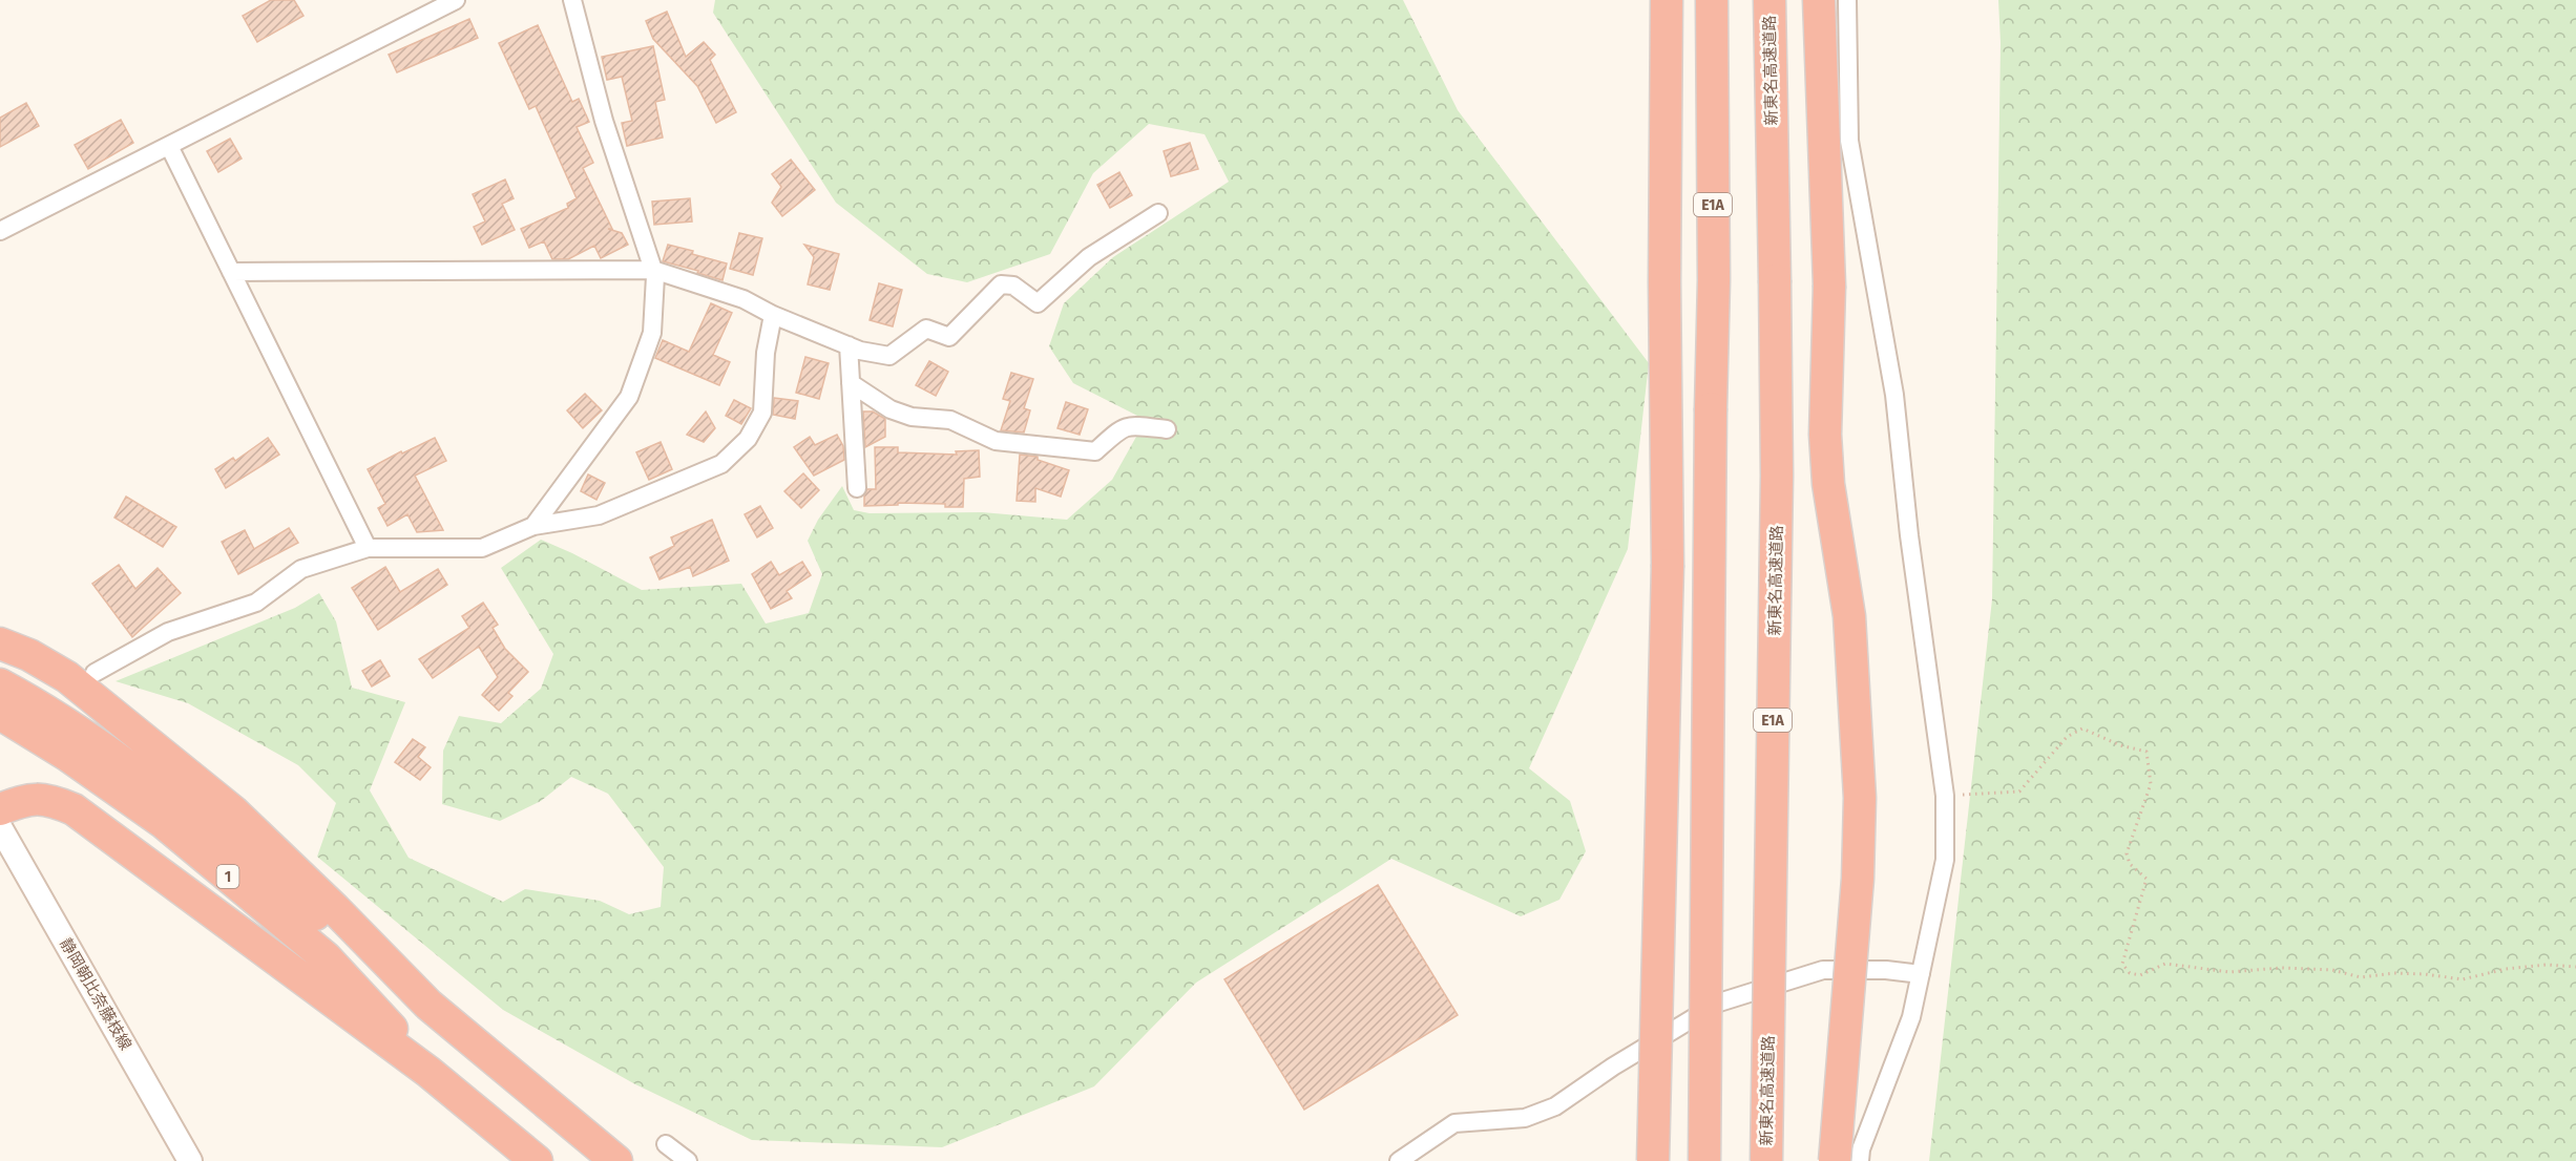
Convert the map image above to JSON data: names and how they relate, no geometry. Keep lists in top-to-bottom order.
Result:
{
  "streets": {
    "highway": ["新東名高速道路", "E1A", "1"],
    "main road": ["静岡朝比奈藤枝線"]
  }
}
